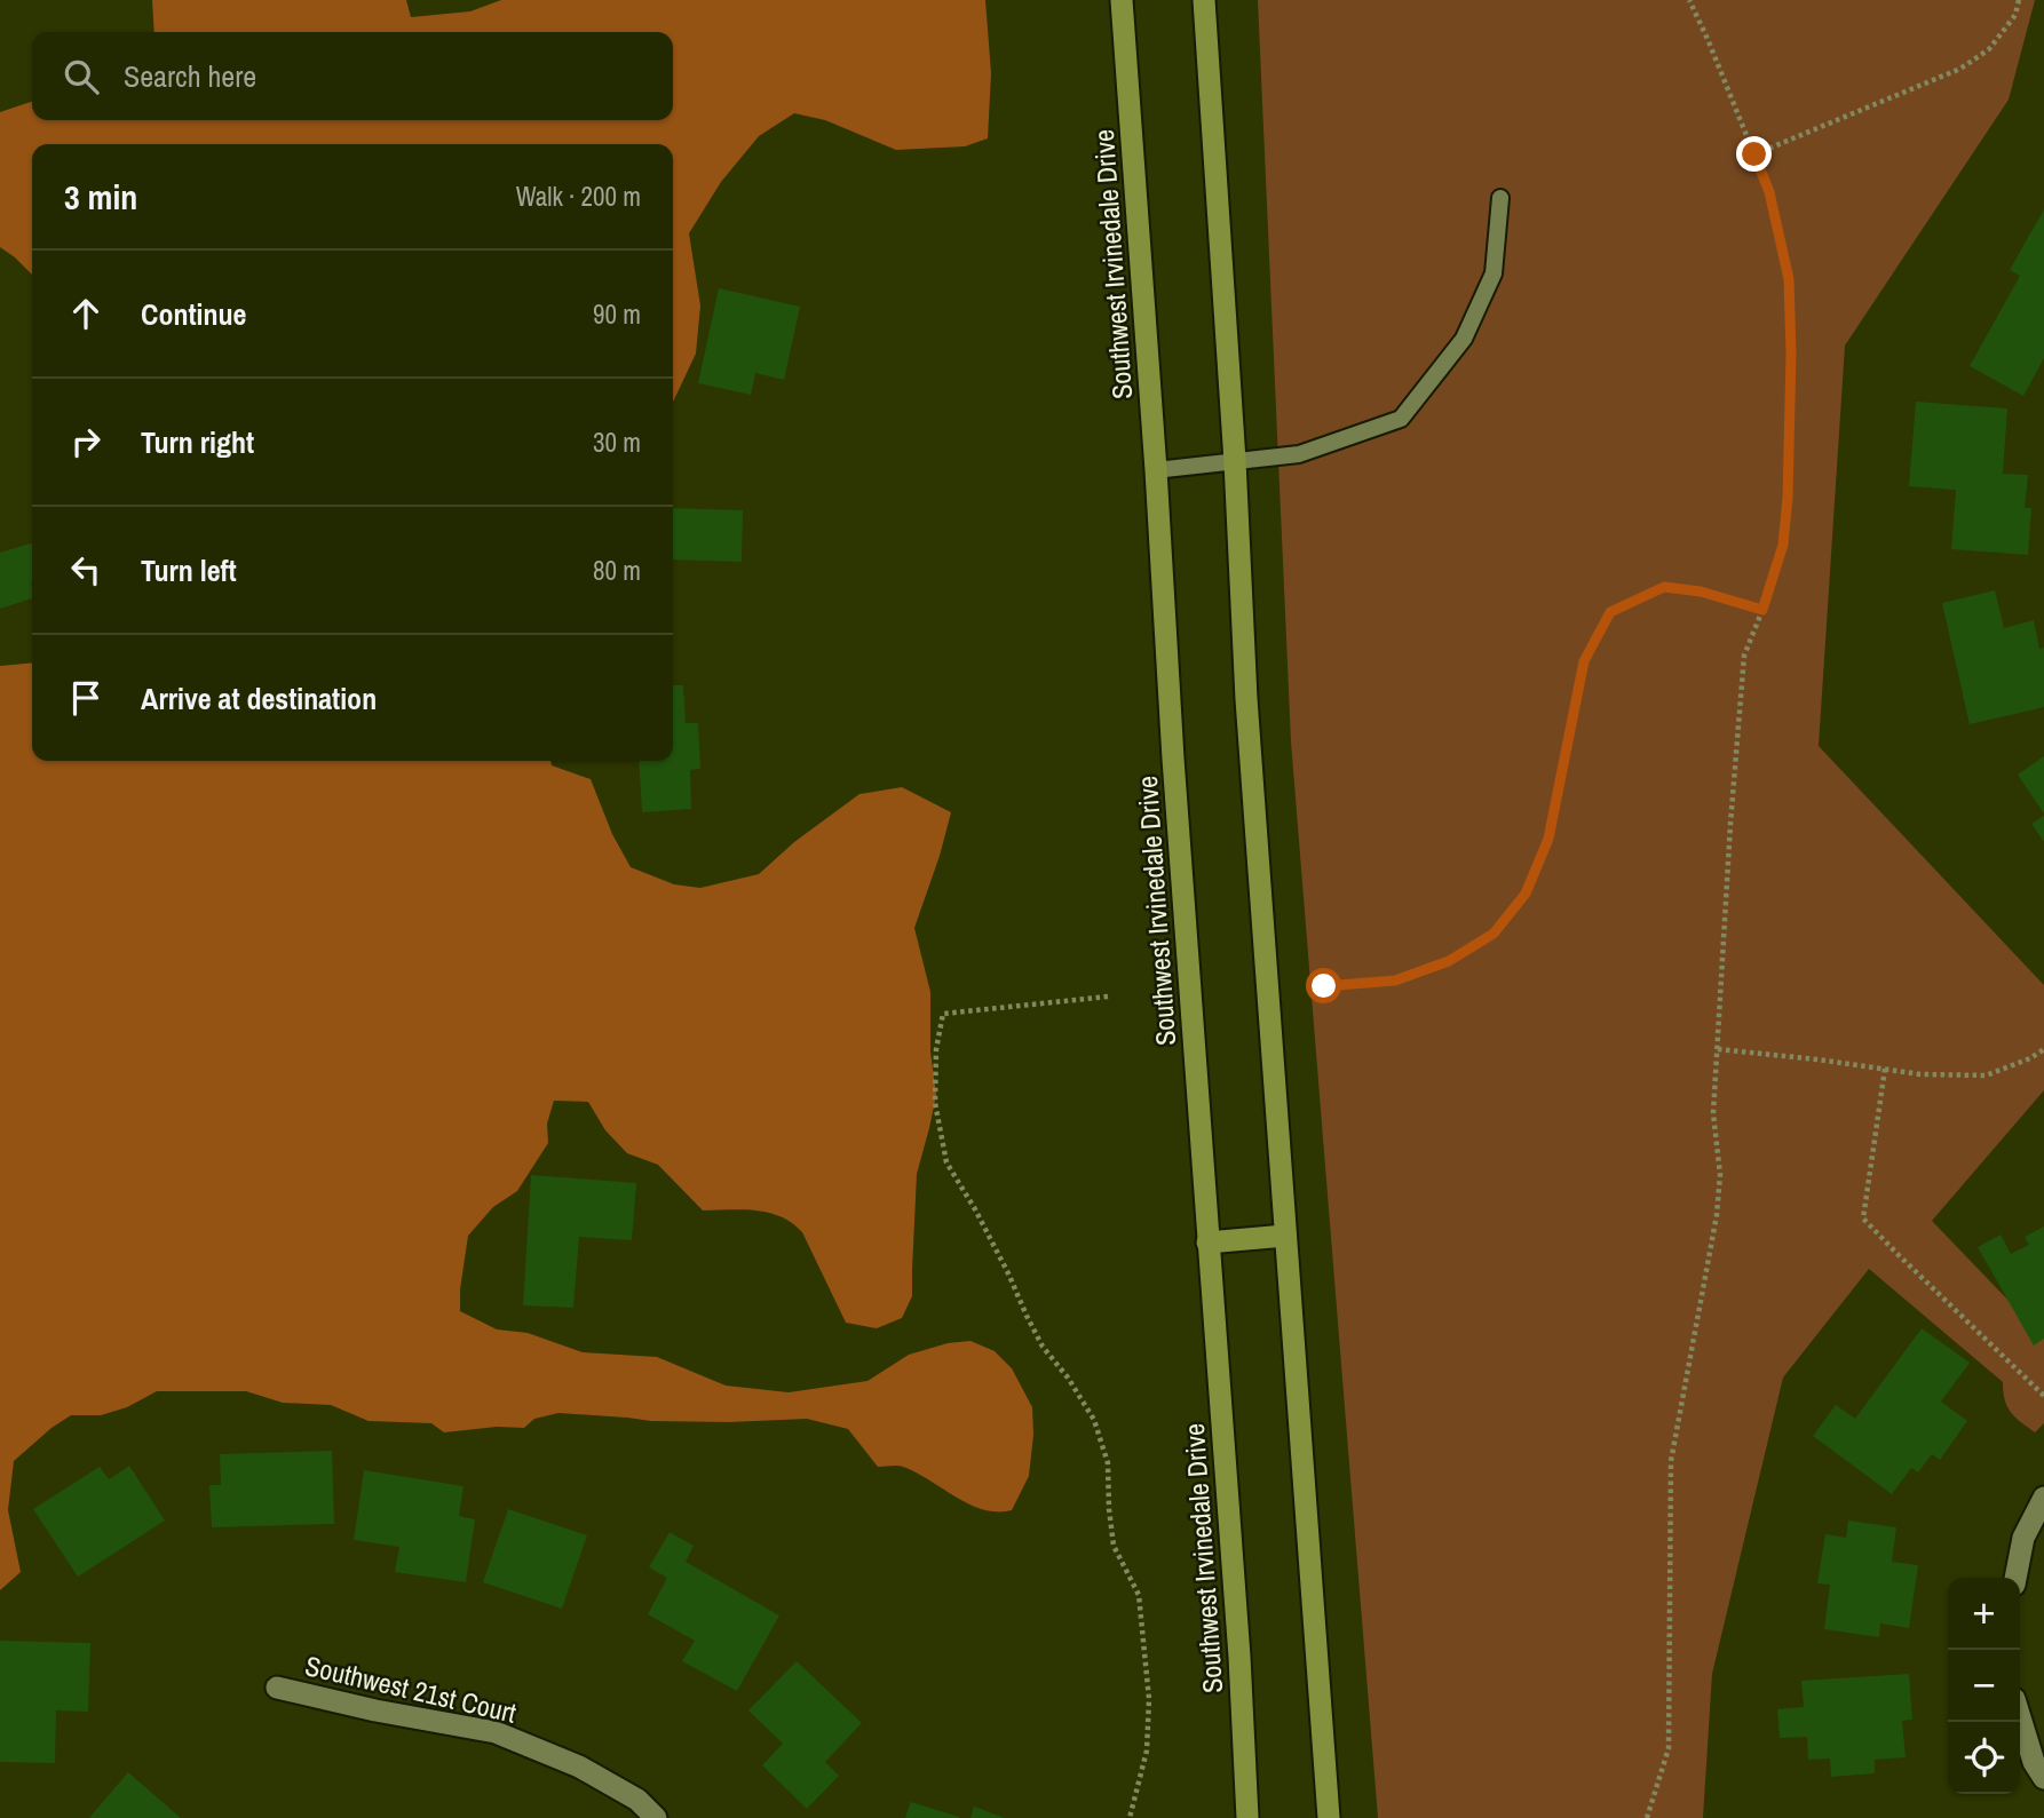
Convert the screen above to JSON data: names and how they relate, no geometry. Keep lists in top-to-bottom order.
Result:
{
  "streets": {
    "main road": ["Southwest Irvinedale Drive"],
    "street": ["Southwest 21st Court"]
  },
  "page": {
    "search": "Search here",
    "heading": ["3 min", "Walk · 200 m"],
    "list": [
      ["Continue", "90 m"],
      ["Turn right", "30 m"],
      ["Turn left", "80 m"],
      "Arrive at destination"
    ],
    "map_buttons": ["+", "−"]
  }
}
